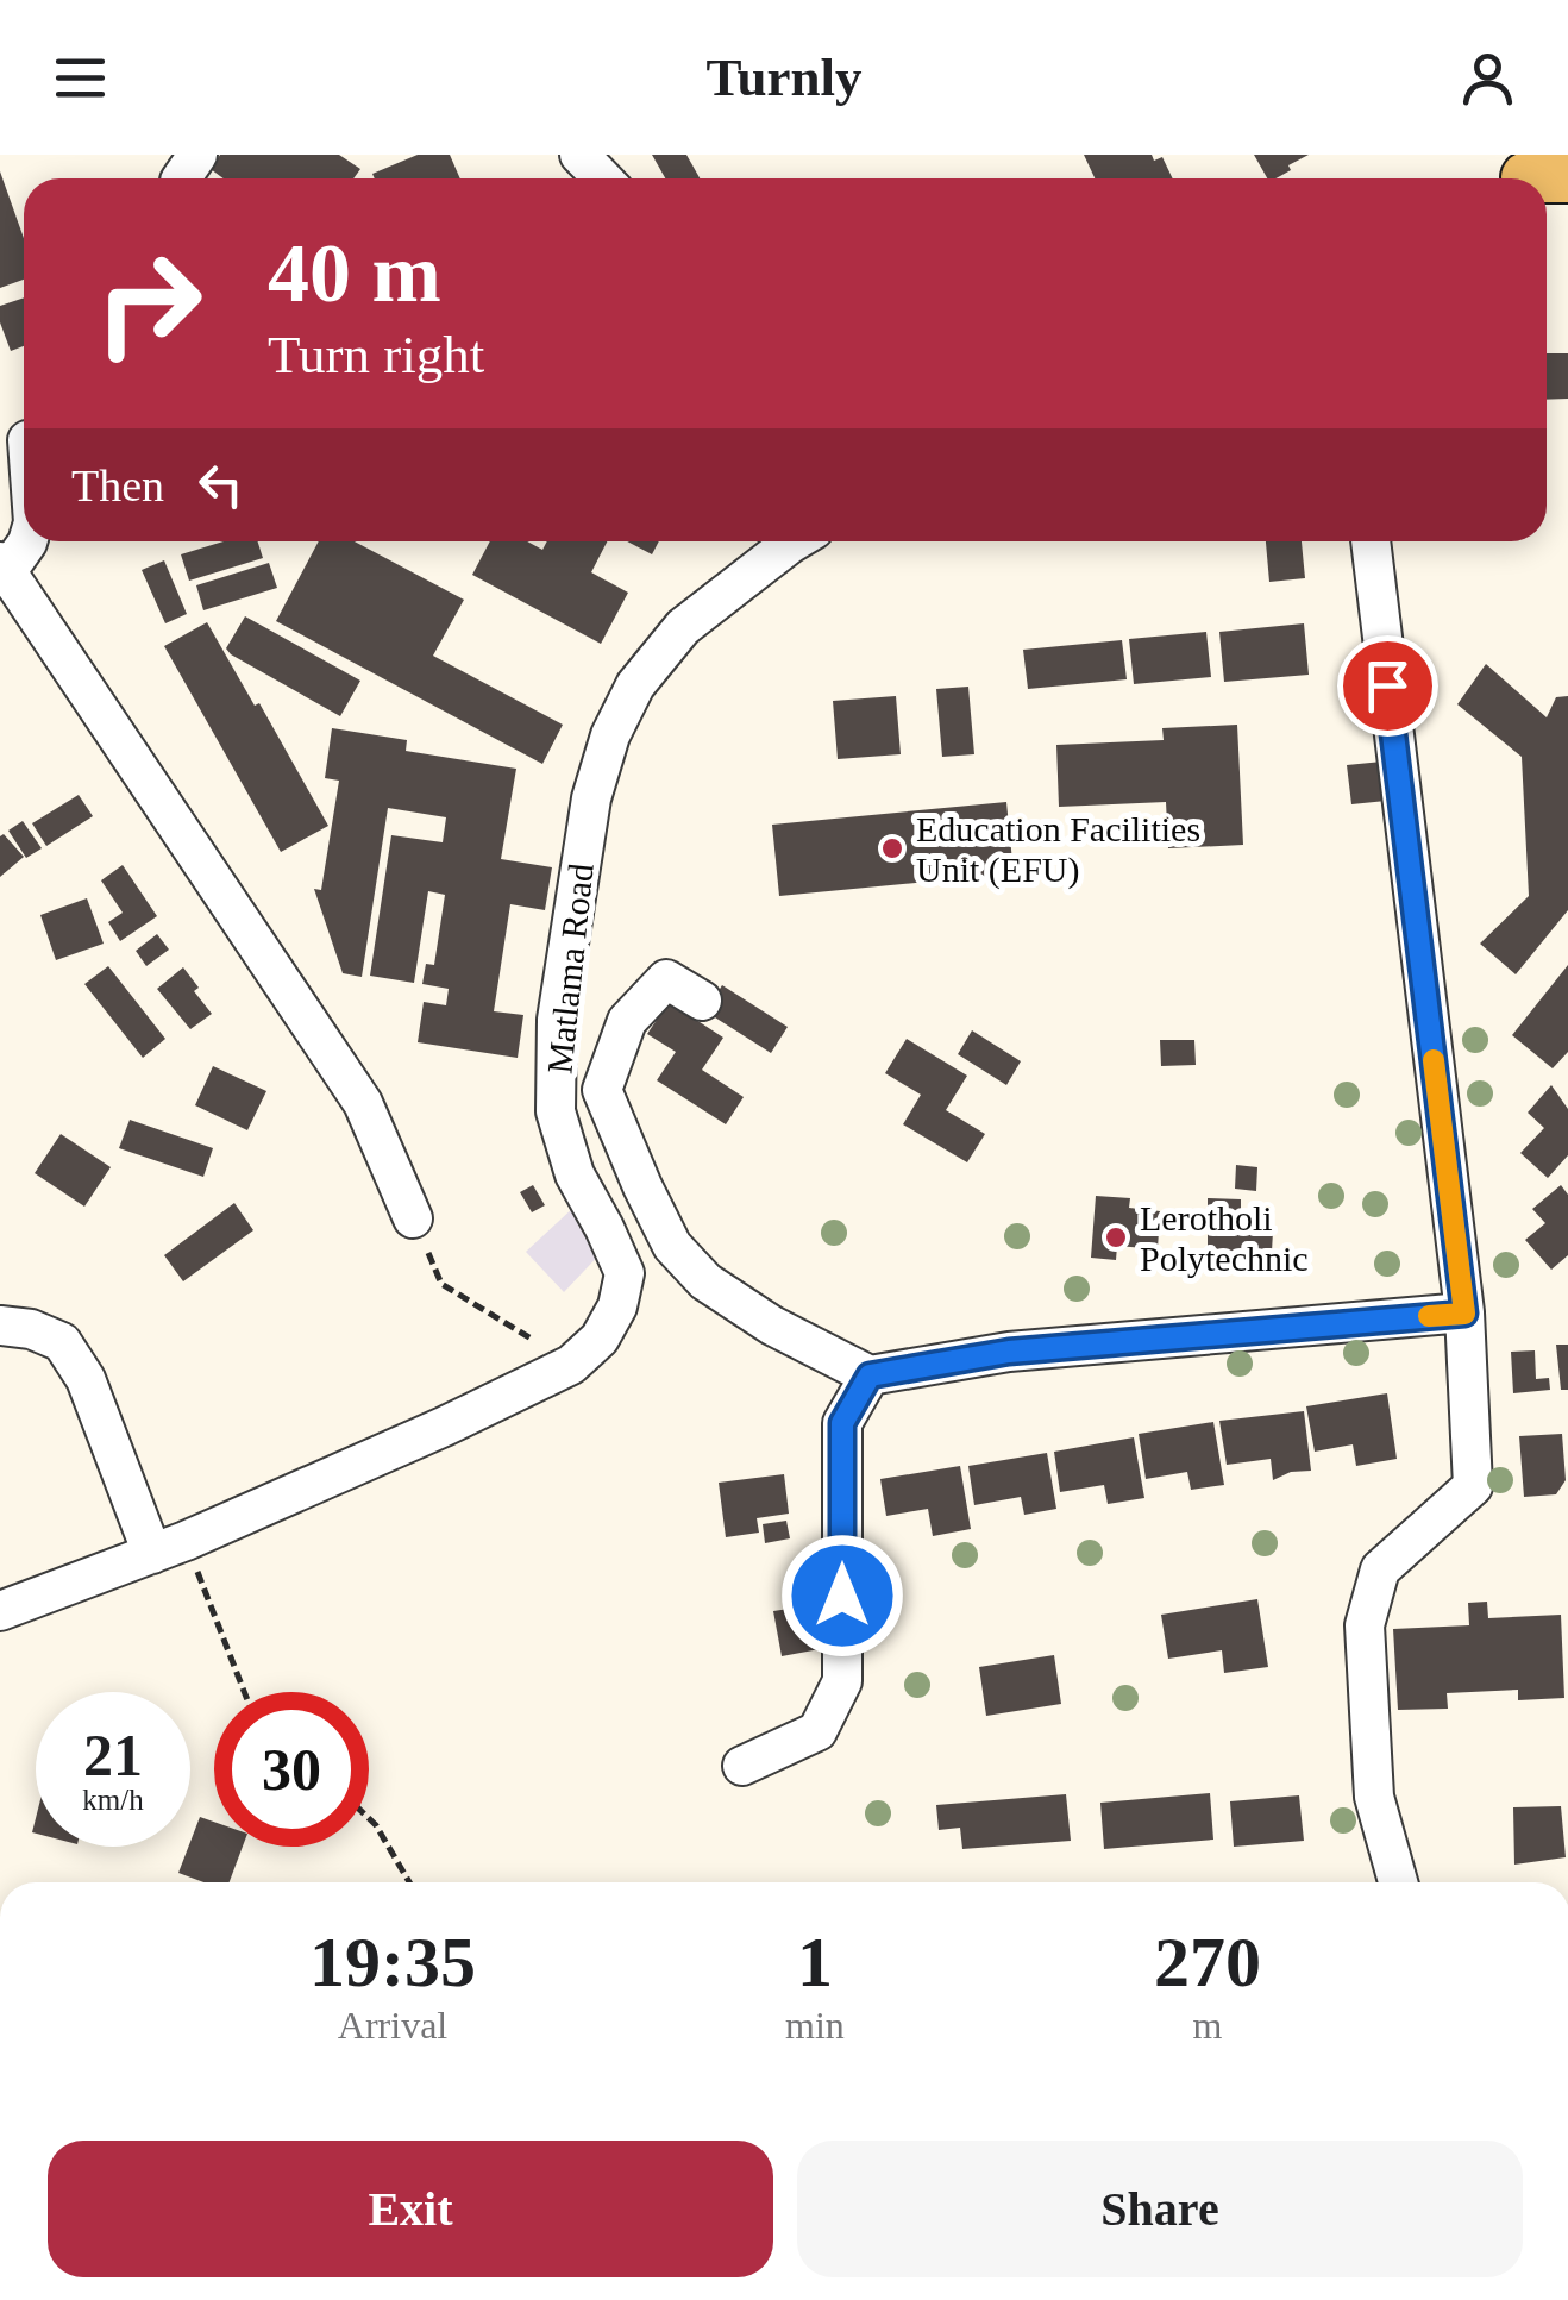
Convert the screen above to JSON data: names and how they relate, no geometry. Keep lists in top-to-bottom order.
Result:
{
  "streets": {
    "street": ["Matlama Road"]
  },
  "places": ["Education Facilities Unit (EFU)", "Lerotholi Polytechnic"],
  "page": {
    "header": "Turnly",
    "turn": ["40 m", "Turn right"],
    "then": "Then",
    "speed": "21 km/h",
    "limit": "30",
    "eta": [
      "19:35",
      "Arrival",
      "1",
      "min",
      "270",
      "m"
    ],
    "buttons": ["Exit", "Share"]
  }
}
